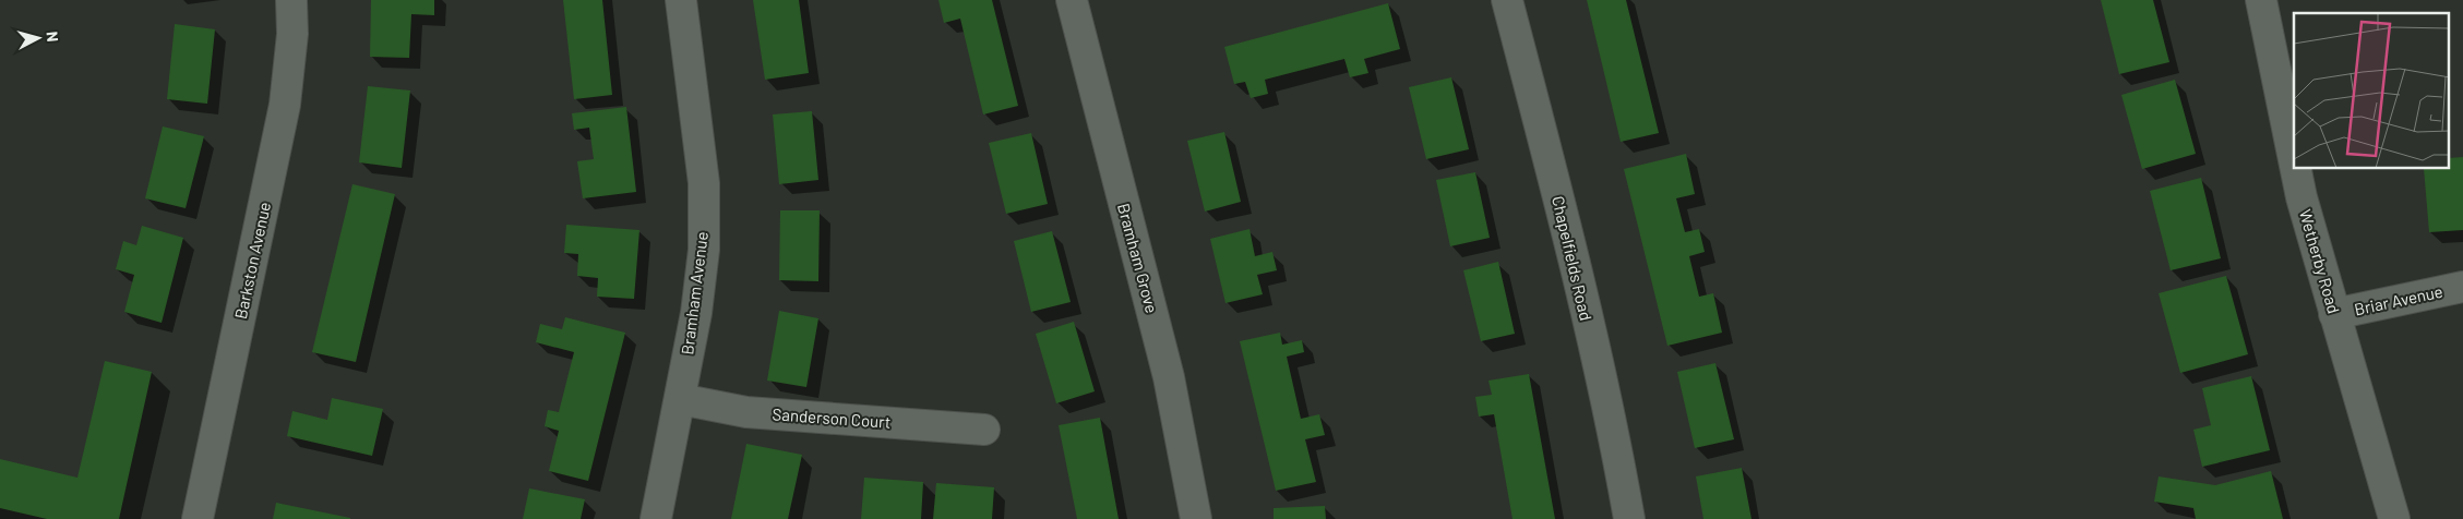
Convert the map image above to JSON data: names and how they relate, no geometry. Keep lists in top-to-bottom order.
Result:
{
  "streets": {
    "street": [
      "Bramham Grove",
      "Chapelfields Road",
      "Barkston Avenue",
      "Wetherby Road",
      "Bramham Avenue",
      "Briar Avenue",
      "Sanderson Court"
    ]
  },
  "crossings": [
    ["Wetherby Road", "Briar Avenue"],
    ["Bramham Avenue", "Sanderson Court"]
  ],
  "north": "right"
}
